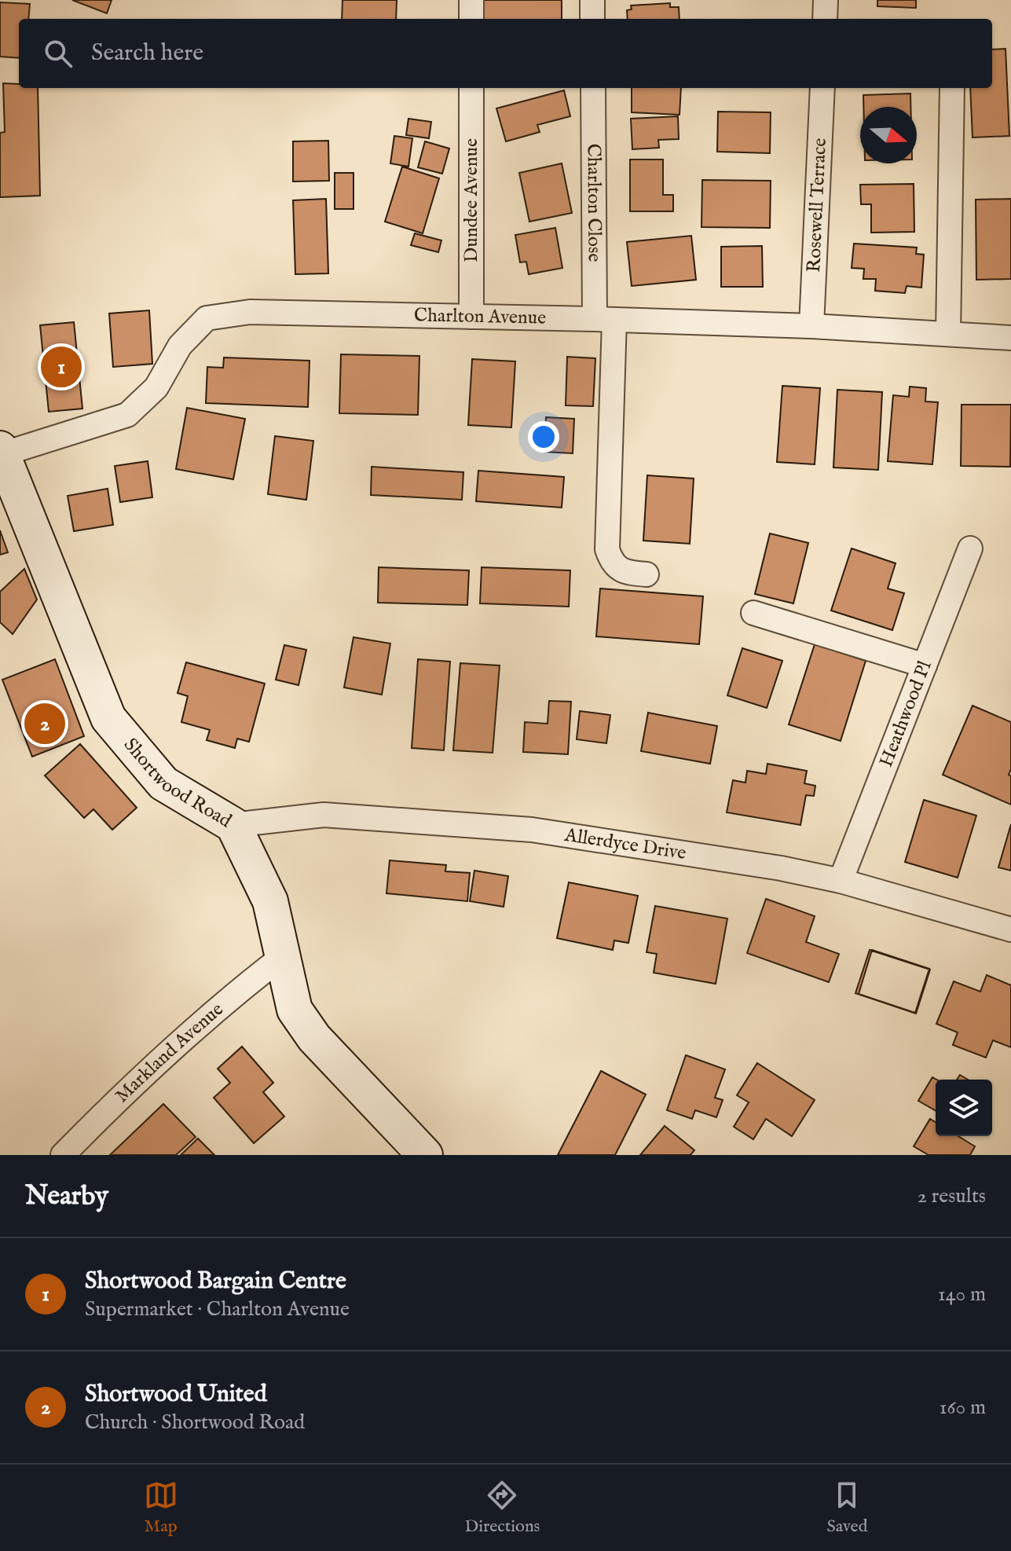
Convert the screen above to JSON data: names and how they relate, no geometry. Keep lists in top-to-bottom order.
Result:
{
  "streets": {
    "main road": ["Shortwood Road"],
    "street": [
      "Dundee Avenue",
      "Charlton Close",
      "Rosewell Terrace",
      "Charlton Avenue",
      "Heathwood Pl",
      "Allerdyce Drive",
      "Markland Avenue"
    ]
  },
  "crossings": [
    ["Dundee Avenue", "Charlton Avenue"],
    ["Charlton Close", "Charlton Avenue"],
    ["Rosewell Terrace", "Charlton Avenue"],
    ["Charlton Avenue", "Shortwood Road"],
    ["Heathwood Pl", "Allerdyce Drive"],
    ["Shortwood Road", "Allerdyce Drive"],
    ["Shortwood Road", "Markland Avenue"]
  ],
  "north": "right",
  "page": {
    "search": "Search here",
    "pins": ["1", "2"],
    "heading": ["Nearby", "2 results"],
    "list": [
      {
        "mark": "1",
        "name": "Shortwood Bargain Centre",
        "note": "Supermarket · Charlton Avenue",
        "value": "140 m"
      },
      {
        "mark": "2",
        "name": "Shortwood United",
        "note": "Church · Shortwood Road",
        "value": "160 m"
      }
    ],
    "nav": ["Map", "Directions", "Saved"]
  }
}
